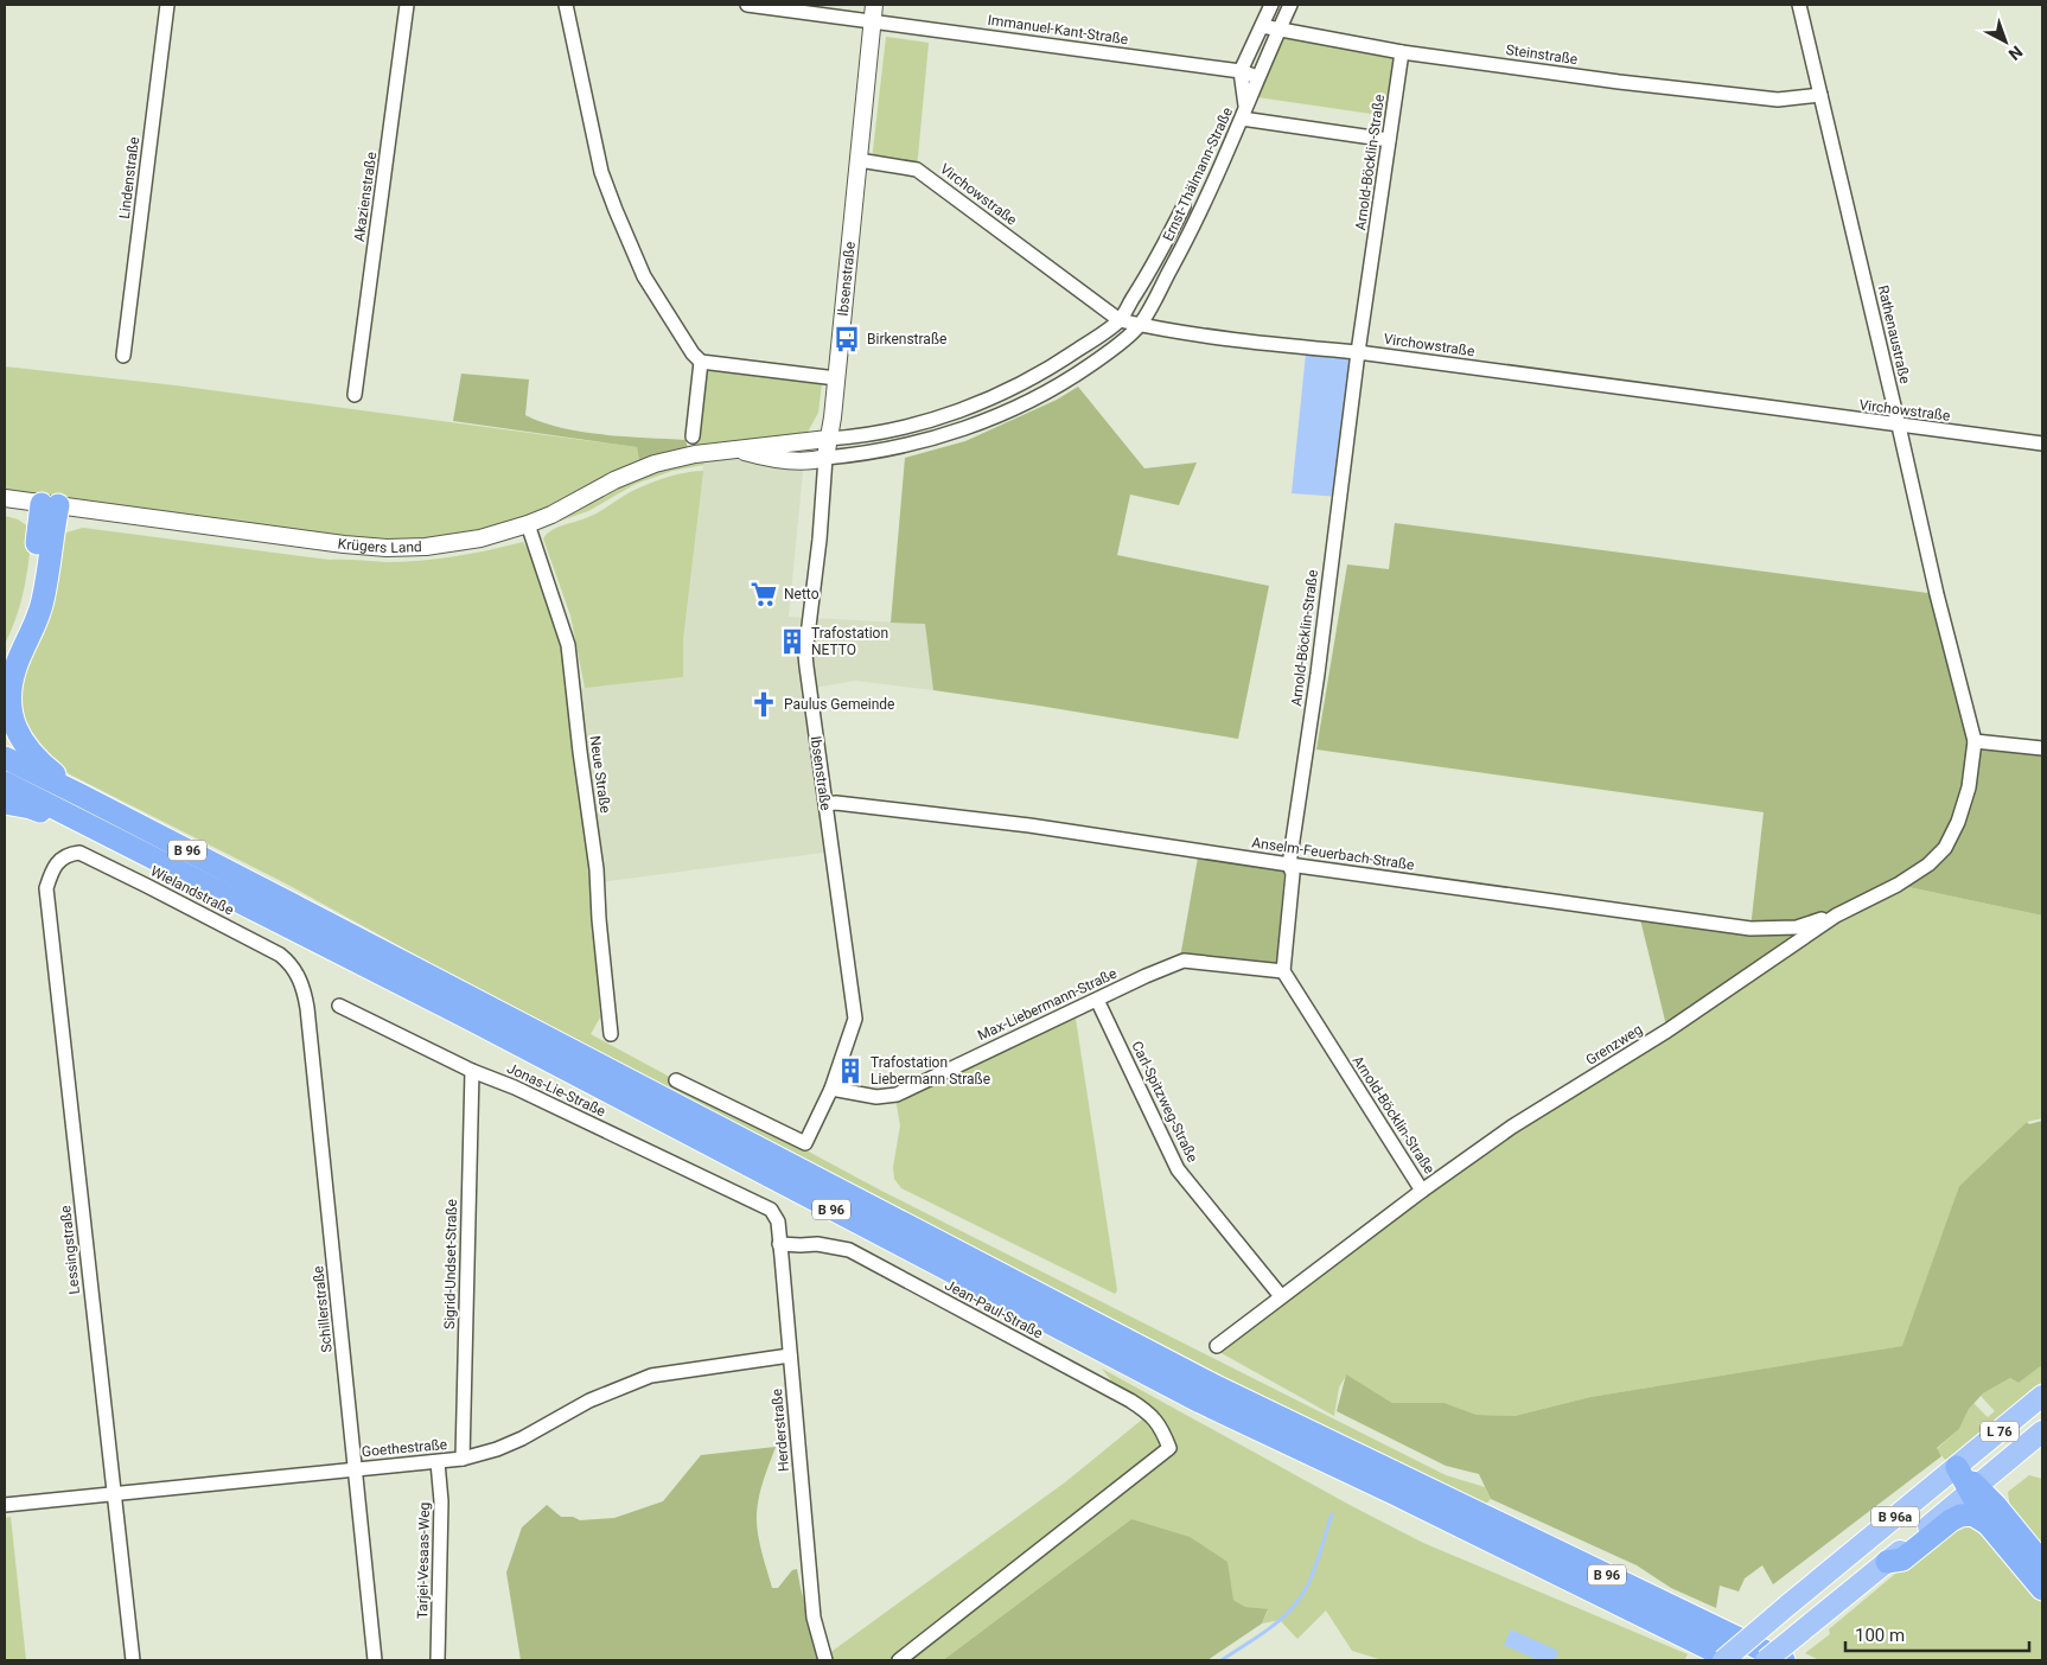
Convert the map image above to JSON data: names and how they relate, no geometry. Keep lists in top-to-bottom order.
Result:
{
  "streets": {
    "highway": ["B 96"],
    "main road": ["L 76", "B 96a"],
    "street": [
      "Immanuel-Kant-Straße",
      "Steinstraße",
      "Arnold-Böcklin-Straße",
      "Ernst-Thälmann-Straße",
      "Lindenstraße",
      "Virchowstraße",
      "Akazienstraße",
      "Ibsenstraße",
      "Rathenaustraße",
      "Krügers Land",
      "Neue Straße",
      "Anselm-Feuerbach-Straße",
      "Wielandstraße",
      "Max-Liebermann-Straße",
      "Grenzweg",
      "Jonas-Lie-Straße",
      "Carl-Spitzweg-Straße",
      "Lessingstraße",
      "Sigrid-Undset-Straße",
      "Schillerstraße",
      "Jean-Paul-Straße",
      "Herderstraße",
      "Goethestraße",
      "Tarjei-Vesaas-Weg"
    ]
  },
  "crossings": [
    ["Immanuel-Kant-Straße", "Ernst-Thälmann-Straße"],
    ["Immanuel-Kant-Straße", "Ibsenstraße"],
    ["Steinstraße", "Arnold-Böcklin-Straße"],
    ["Steinstraße", "Ernst-Thälmann-Straße"],
    ["Steinstraße", "Rathenaustraße"],
    ["Arnold-Böcklin-Straße", "Virchowstraße"],
    ["Arnold-Böcklin-Straße", "Anselm-Feuerbach-Straße"],
    ["Arnold-Böcklin-Straße", "Max-Liebermann-Straße"],
    ["Arnold-Böcklin-Straße", "Grenzweg"],
    ["Ernst-Thälmann-Straße", "Virchowstraße"],
    ["Ernst-Thälmann-Straße", "Ibsenstraße"],
    ["Ernst-Thälmann-Straße", "Krügers Land"],
    ["Virchowstraße", "Ibsenstraße"],
    ["Virchowstraße", "Rathenaustraße"],
    ["Ibsenstraße", "Krügers Land"],
    ["Ibsenstraße", "Anselm-Feuerbach-Straße"],
    ["Ibsenstraße", "Max-Liebermann-Straße"],
    ["Rathenaustraße", "Grenzweg"],
    ["Krügers Land", "Neue Straße"],
    ["Anselm-Feuerbach-Straße", "Grenzweg"],
    ["Wielandstraße", "Lessingstraße"],
    ["Wielandstraße", "Schillerstraße"],
    ["Max-Liebermann-Straße", "Carl-Spitzweg-Straße"],
    ["Grenzweg", "Carl-Spitzweg-Straße"],
    ["Jonas-Lie-Straße", "Sigrid-Undset-Straße"],
    ["Jonas-Lie-Straße", "Herderstraße"],
    ["Lessingstraße", "Goethestraße"],
    ["Sigrid-Undset-Straße", "Goethestraße"],
    ["Schillerstraße", "Goethestraße"],
    ["Jean-Paul-Straße", "Herderstraße"],
    ["Herderstraße", "Goethestraße"],
    ["L 76", "B 96a"],
    ["Goethestraße", "Tarjei-Vesaas-Weg"]
  ],
  "places": {
    "bus stop": ["Birkenstraße"],
    "supermarket": ["Netto"],
    "building": ["Trafostation NETTO", "Trafostation Liebermann Straße"],
    "church": ["Paulus Gemeinde"]
  },
  "scale_bar": "100 m",
  "north": "bottom right"
}
